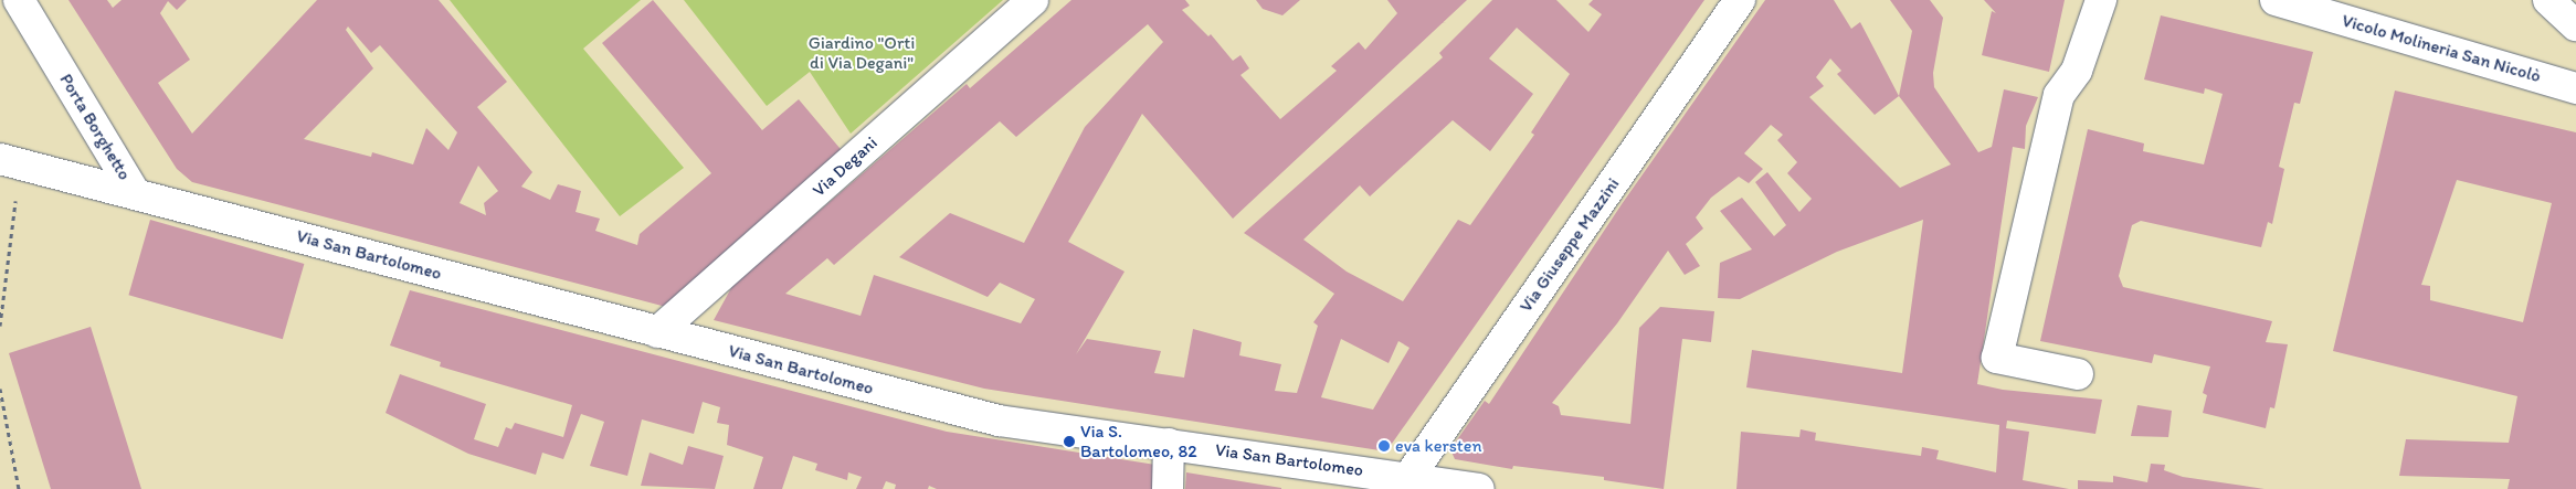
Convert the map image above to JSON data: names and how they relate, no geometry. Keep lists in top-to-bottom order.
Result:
{
  "streets": {
    "street": [
      "Vicolo Molineria San Nicolò",
      "Porta Borghetto",
      "Via Degani",
      "Via Giuseppe Mazzini",
      "Via San Bartolomeo"
    ]
  },
  "crossings": [
    ["Porta Borghetto", "Via San Bartolomeo"],
    ["Via Degani", "Via San Bartolomeo"],
    ["Via Giuseppe Mazzini", "Via San Bartolomeo"]
  ],
  "parks": ["Giardino \"Orti di Via Degani\""],
  "places": ["Via S. Bartolomeo, 82", "eva kersten"]
}
